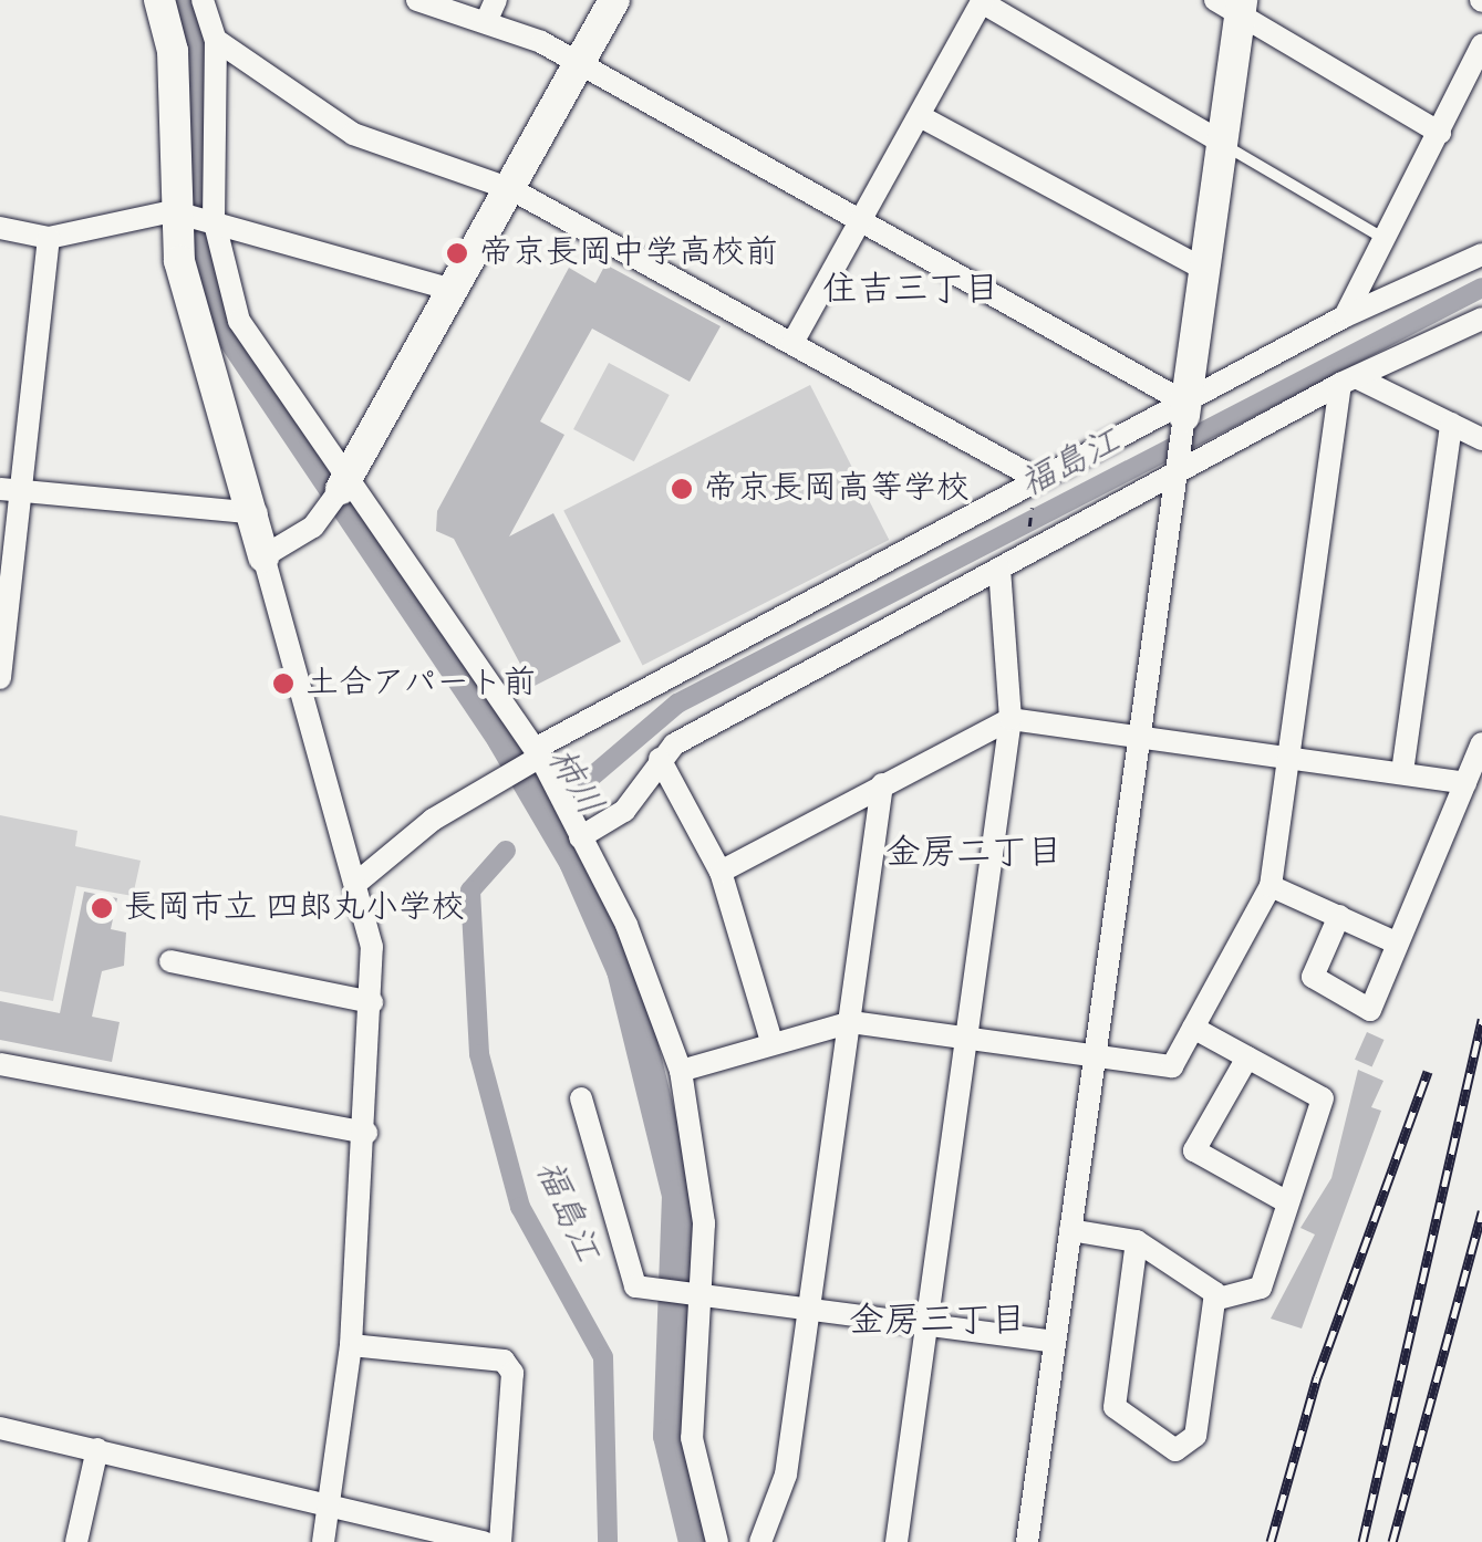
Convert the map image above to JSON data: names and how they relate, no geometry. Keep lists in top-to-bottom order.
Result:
{
  "districts": ["住吉三丁目", "金房二丁目", "金房三丁目"],
  "water": ["福島江", "柿川"],
  "places": [
    "帝京長岡中学高校前",
    "帝京長岡高等学校",
    "土合アパート前",
    "長岡市立 四郎丸小学校"
  ]
}
